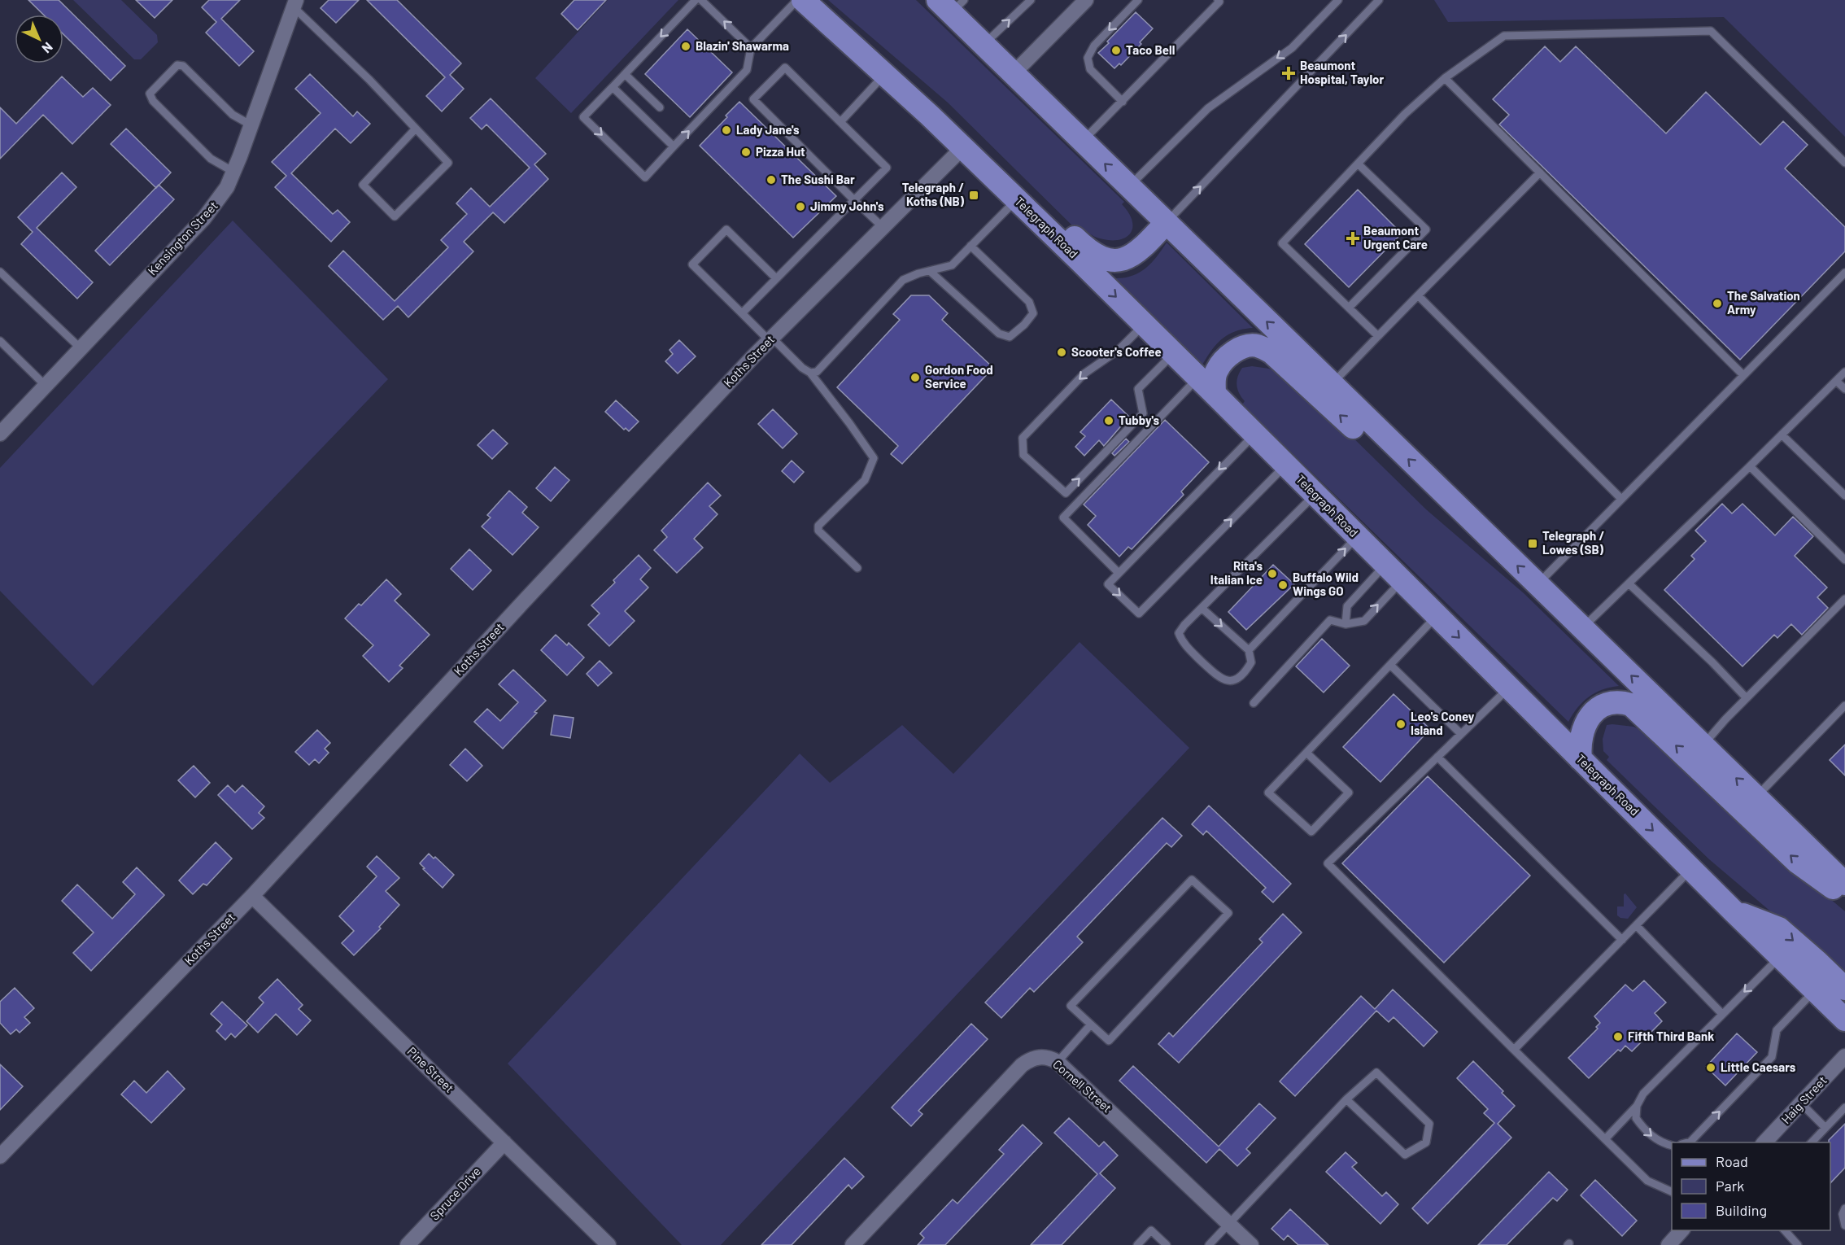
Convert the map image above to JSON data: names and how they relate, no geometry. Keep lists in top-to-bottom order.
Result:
{
  "streets": {
    "main road": ["Telegraph Road"],
    "street": [
      "Kensington Street",
      "Koths Street",
      "Pine Street",
      "Cornell Street",
      "Haig Street",
      "Spruce Drive"
    ]
  },
  "crossings": [
    ["Telegraph Road", "Koths Street"],
    ["Koths Street", "Pine Street"],
    ["Pine Street", "Spruce Drive"]
  ],
  "places": {
    "other": [
      "Blazin' Shawarma",
      "Taco Bell",
      "Lady Jane's",
      "Pizza Hut",
      "The Sushi Bar",
      "Jimmy John's",
      "The Salvation Army",
      "Scooter's Coffee",
      "Gordon Food Service",
      "Tubby's",
      "Rita's Italian Ice",
      "Buffalo Wild Wings GO",
      "Leo's Coney Island",
      "Fifth Third Bank",
      "Little Caesars"
    ],
    "health": ["Beaumont Hospital, Taylor", "Beaumont Urgent Care"],
    "transit": ["Telegraph / Koths (NB)", "Telegraph / Lowes (SB)"]
  },
  "legend": ["Road", "Park", "Building"],
  "north": "bottom right"
}
